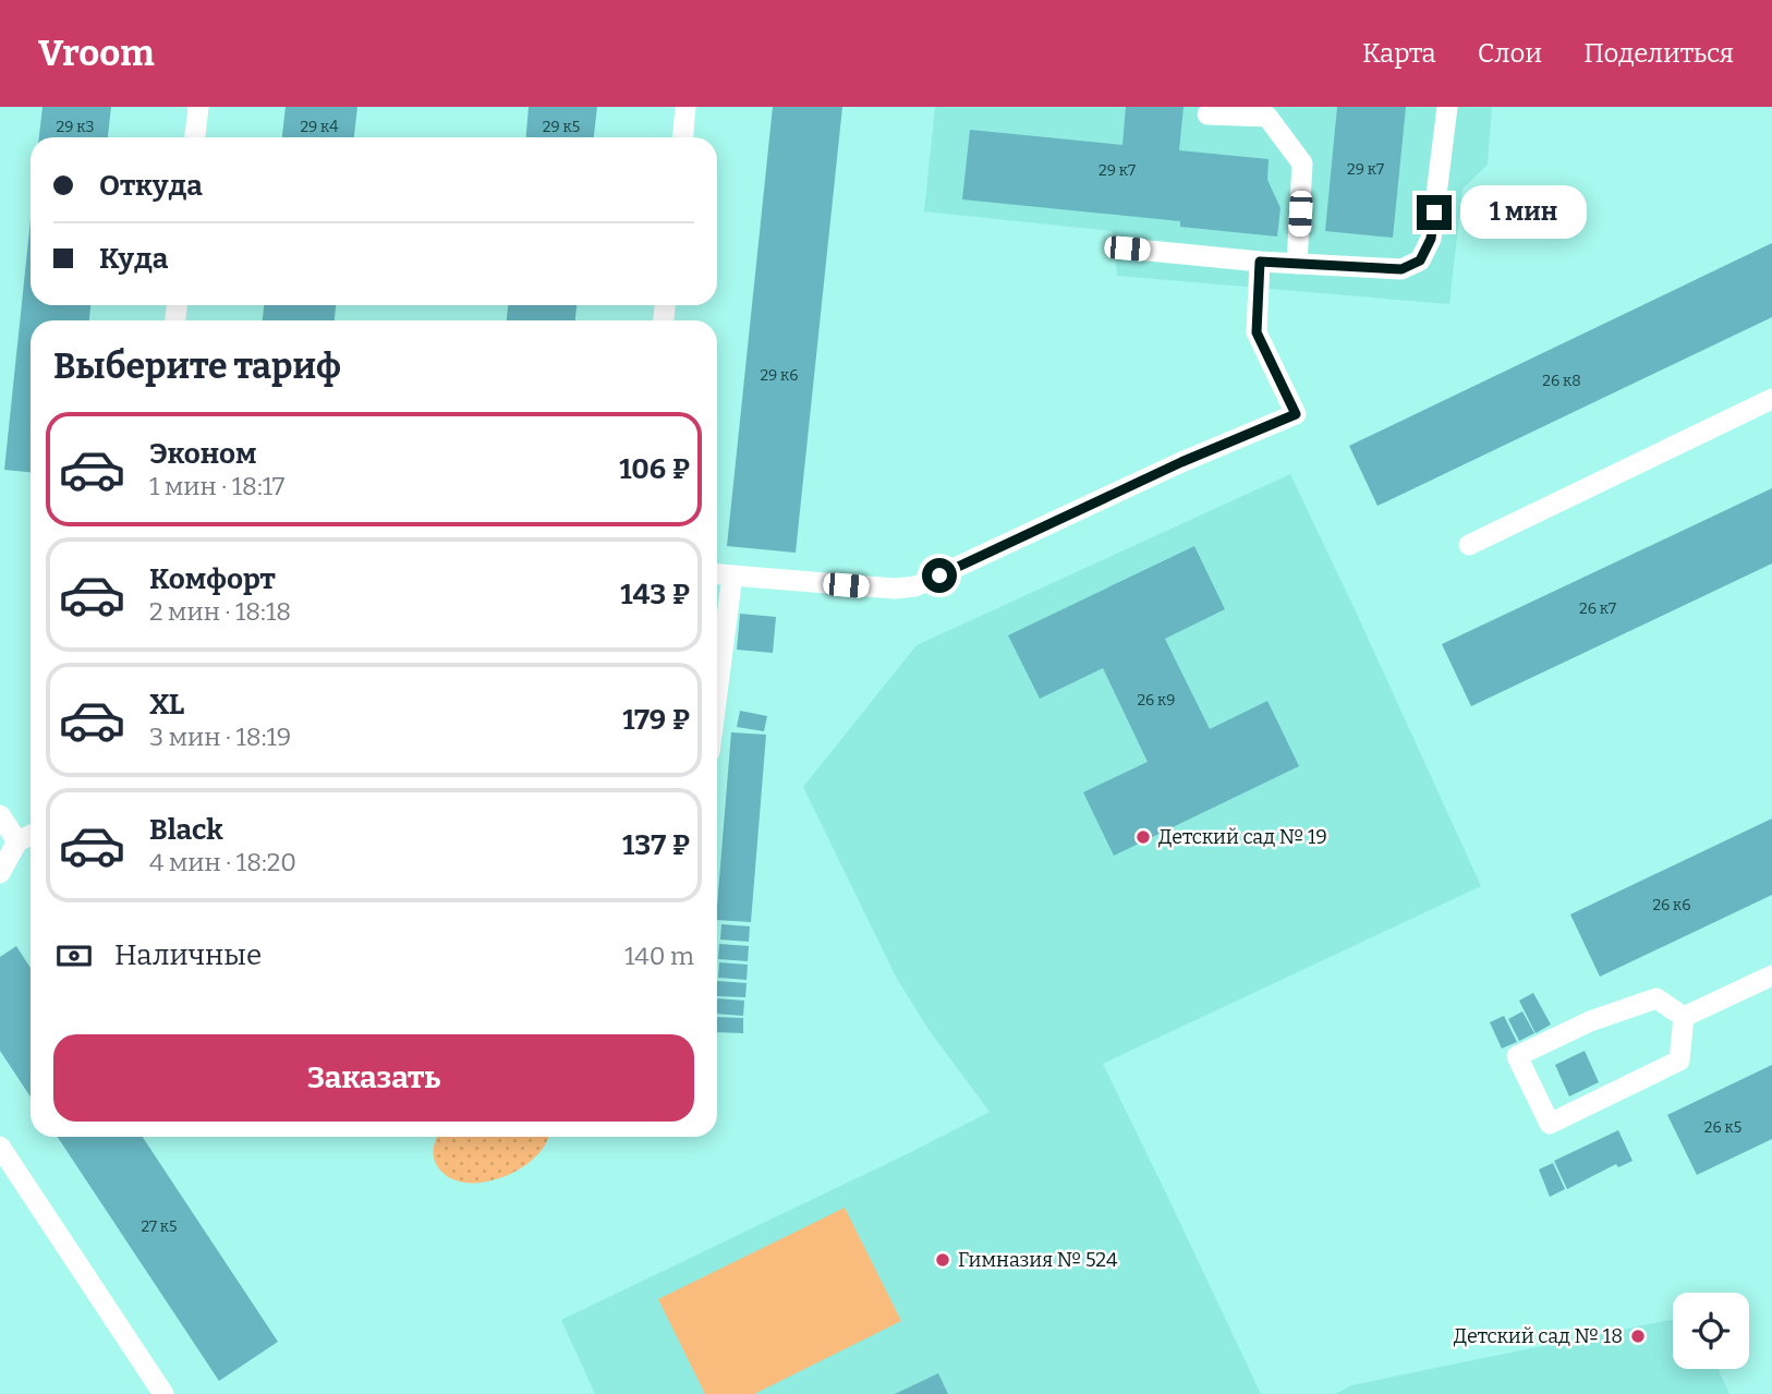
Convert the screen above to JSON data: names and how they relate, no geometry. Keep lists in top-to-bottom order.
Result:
{
  "places": ["Детский сад № 19", "Гимназия № 524", "Детский сад № 18"],
  "house_numbers": [
    "29 к3",
    "29 к4",
    "29 к5",
    "29 к7",
    "29 к7",
    "29 к6",
    "26 к8",
    "26 к7",
    "26 к9",
    "26 к6",
    "26 к5",
    "27 к5"
  ],
  "page": {
    "header": "Vroom",
    "nav": ["Карта", "Слои", "Поделиться"],
    "banner": ["Откуда", "Куда"],
    "bubble": "1 мин",
    "heading": "Выберите тариф",
    "list": [
      {
        "name": "Эконом",
        "note": "1 мин · 18:17",
        "value": "106 ₽"
      },
      {
        "name": "Комфорт",
        "note": "2 мин · 18:18",
        "value": "143 ₽"
      },
      {
        "name": "XL",
        "note": "3 мин · 18:19",
        "value": "179 ₽"
      },
      {
        "name": "Black",
        "note": "4 мин · 18:20",
        "value": "137 ₽"
      }
    ],
    "pay": ["Наличные", "140 m"],
    "buttons": "Заказать"
  }
}
